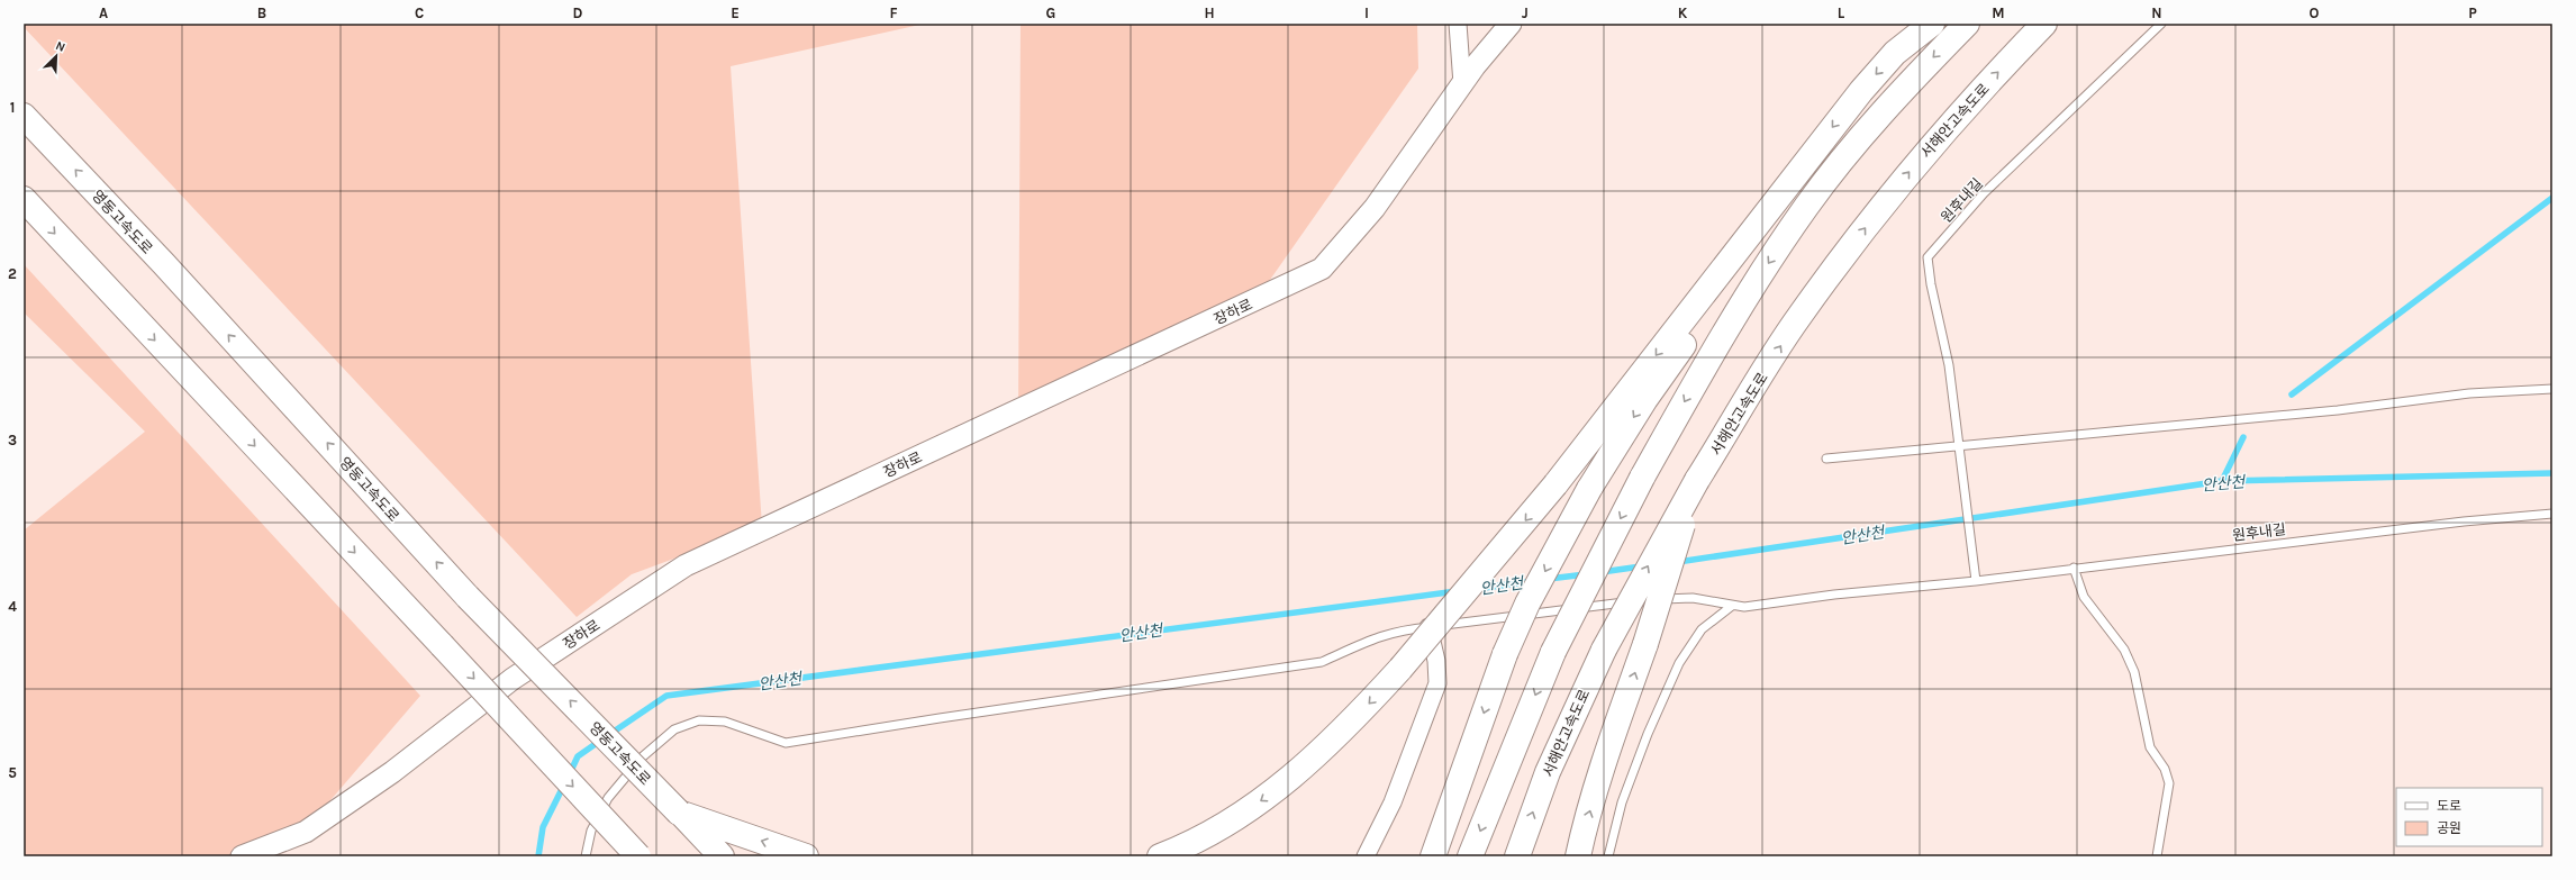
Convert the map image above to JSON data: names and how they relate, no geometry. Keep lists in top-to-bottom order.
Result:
{
  "streets": {
    "highway": ["서해안고속도로", "영동고속도로"],
    "street": ["장하로"],
    "lane": ["원후내길"]
  },
  "water": ["안산천"],
  "legend": ["도로", "공원"],
  "north": "top right",
  "grid": {
    "columns": [
      "A",
      "B",
      "C",
      "D",
      "E",
      "F",
      "G",
      "H",
      "I",
      "J",
      "K",
      "L",
      "M",
      "N",
      "O",
      "P"
    ],
    "rows": [
      "1",
      "2",
      "3",
      "4",
      "5"
    ]
  }
}
